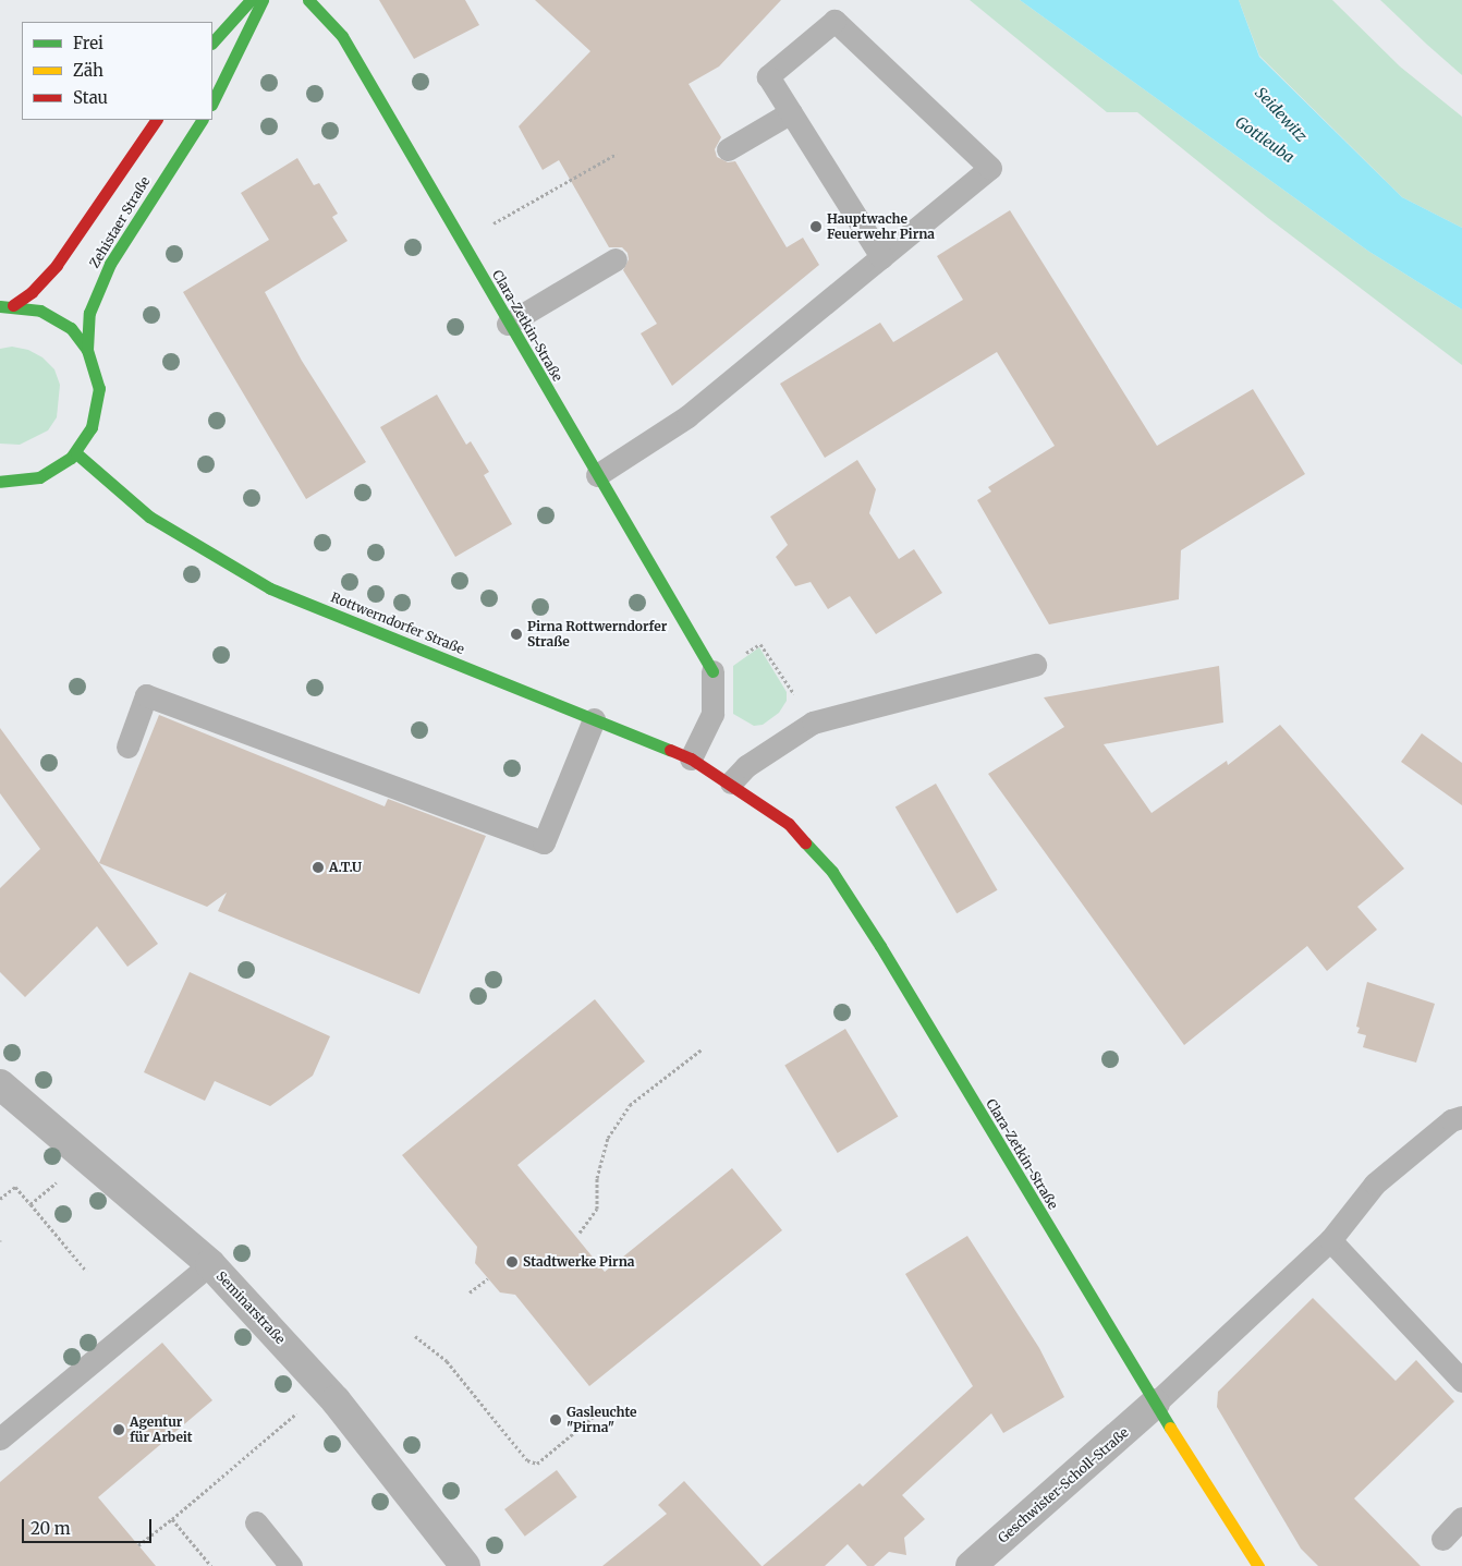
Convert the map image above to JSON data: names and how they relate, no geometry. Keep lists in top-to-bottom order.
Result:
{
  "streets": {
    "main road": ["Zehistaer Straße", "Clara-Zetkin-Straße", "Rottwerndorfer Straße"],
    "street": ["Seminarstraße", "Geschwister-Scholl-Straße"]
  },
  "crossings": [
    ["Clara-Zetkin-Straße", "Rottwerndorfer Straße"],
    ["Clara-Zetkin-Straße", "Geschwister-Scholl-Straße"]
  ],
  "water": ["Seidewitz", "Gottleuba"],
  "places": [
    "Hauptwache Feuerwehr Pirna",
    "Pirna Rottwerndorfer Straße",
    "A.T.U",
    "Stadtwerke Pirna",
    "Gasleuchte \"Pirna\"",
    "Agentur für Arbeit"
  ],
  "legend": ["Frei", "Zäh", "Stau"],
  "scale_bar": "20 m"
}
